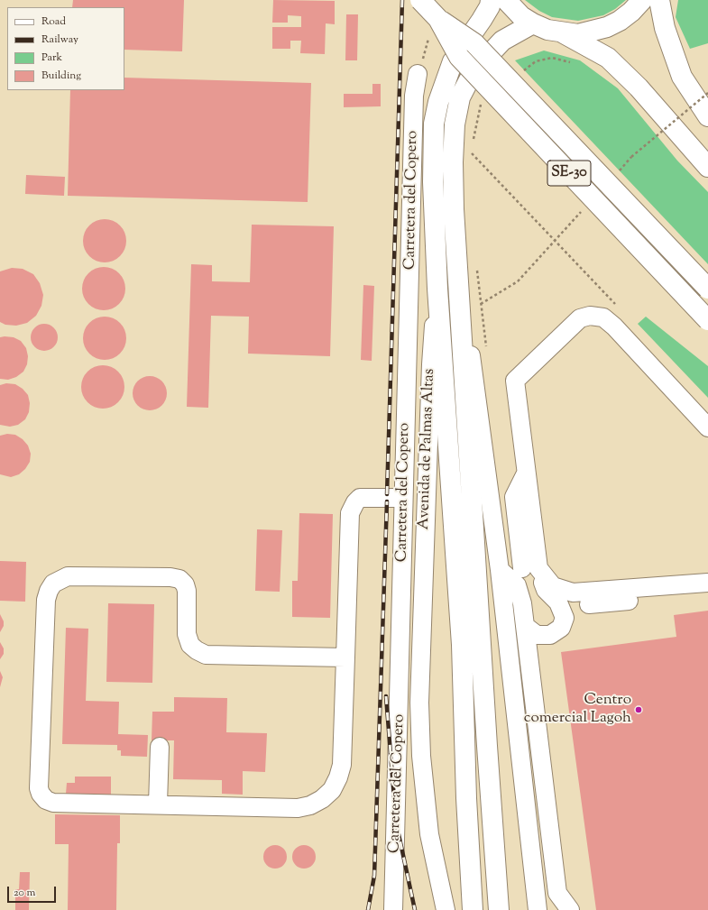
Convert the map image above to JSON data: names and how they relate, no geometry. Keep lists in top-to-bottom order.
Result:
{
  "streets": {
    "main road": ["SE-30", "Avenida de Palmas Altas"],
    "street": ["Carretera del Copero"]
  },
  "places": ["Centro comercial Lagoh"],
  "legend": [
    "Road",
    "Railway",
    "Park",
    "Building"
  ],
  "scale_bar": "20 m"
}
